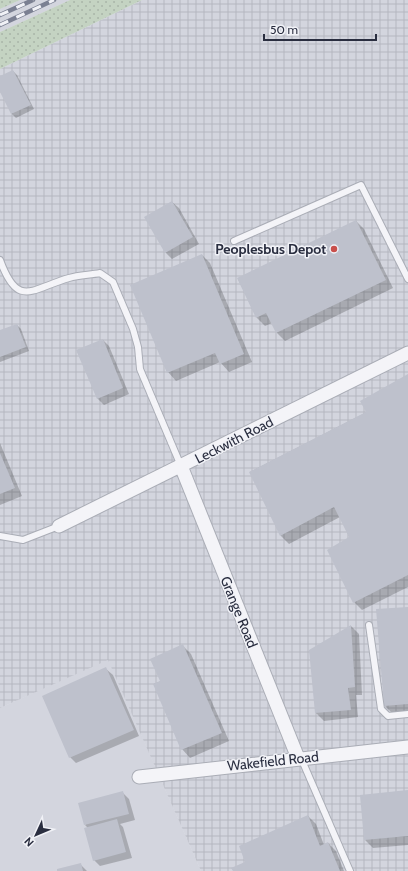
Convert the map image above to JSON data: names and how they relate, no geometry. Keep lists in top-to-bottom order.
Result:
{
  "streets": {
    "street": ["Leckwith Road", "Grange Road", "Wakefield Road"]
  },
  "crossings": [
    ["Leckwith Road", "Grange Road"],
    ["Grange Road", "Wakefield Road"]
  ],
  "places": ["Peoplesbus Depot"],
  "scale_bar": "50 m",
  "north": "bottom left"
}
